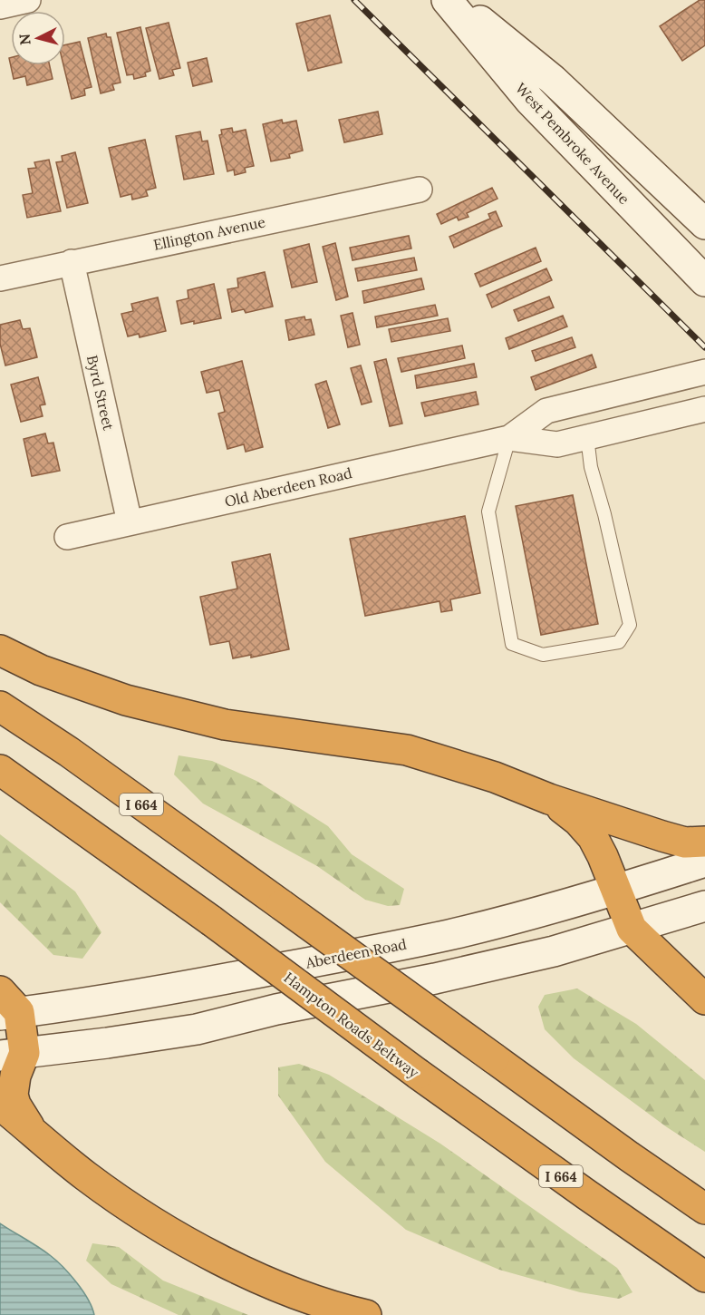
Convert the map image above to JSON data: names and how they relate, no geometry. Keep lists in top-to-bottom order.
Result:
{
  "streets": {
    "highway": ["I 664", "Hampton Roads Beltway"],
    "main road": ["West Pembroke Avenue", "Aberdeen Road"],
    "street": ["Ellington Avenue", "Byrd Street", "Old Aberdeen Road"]
  },
  "crossings": [
    ["Ellington Avenue", "Byrd Street"],
    ["Byrd Street", "Old Aberdeen Road"]
  ],
  "north": "left"
}
